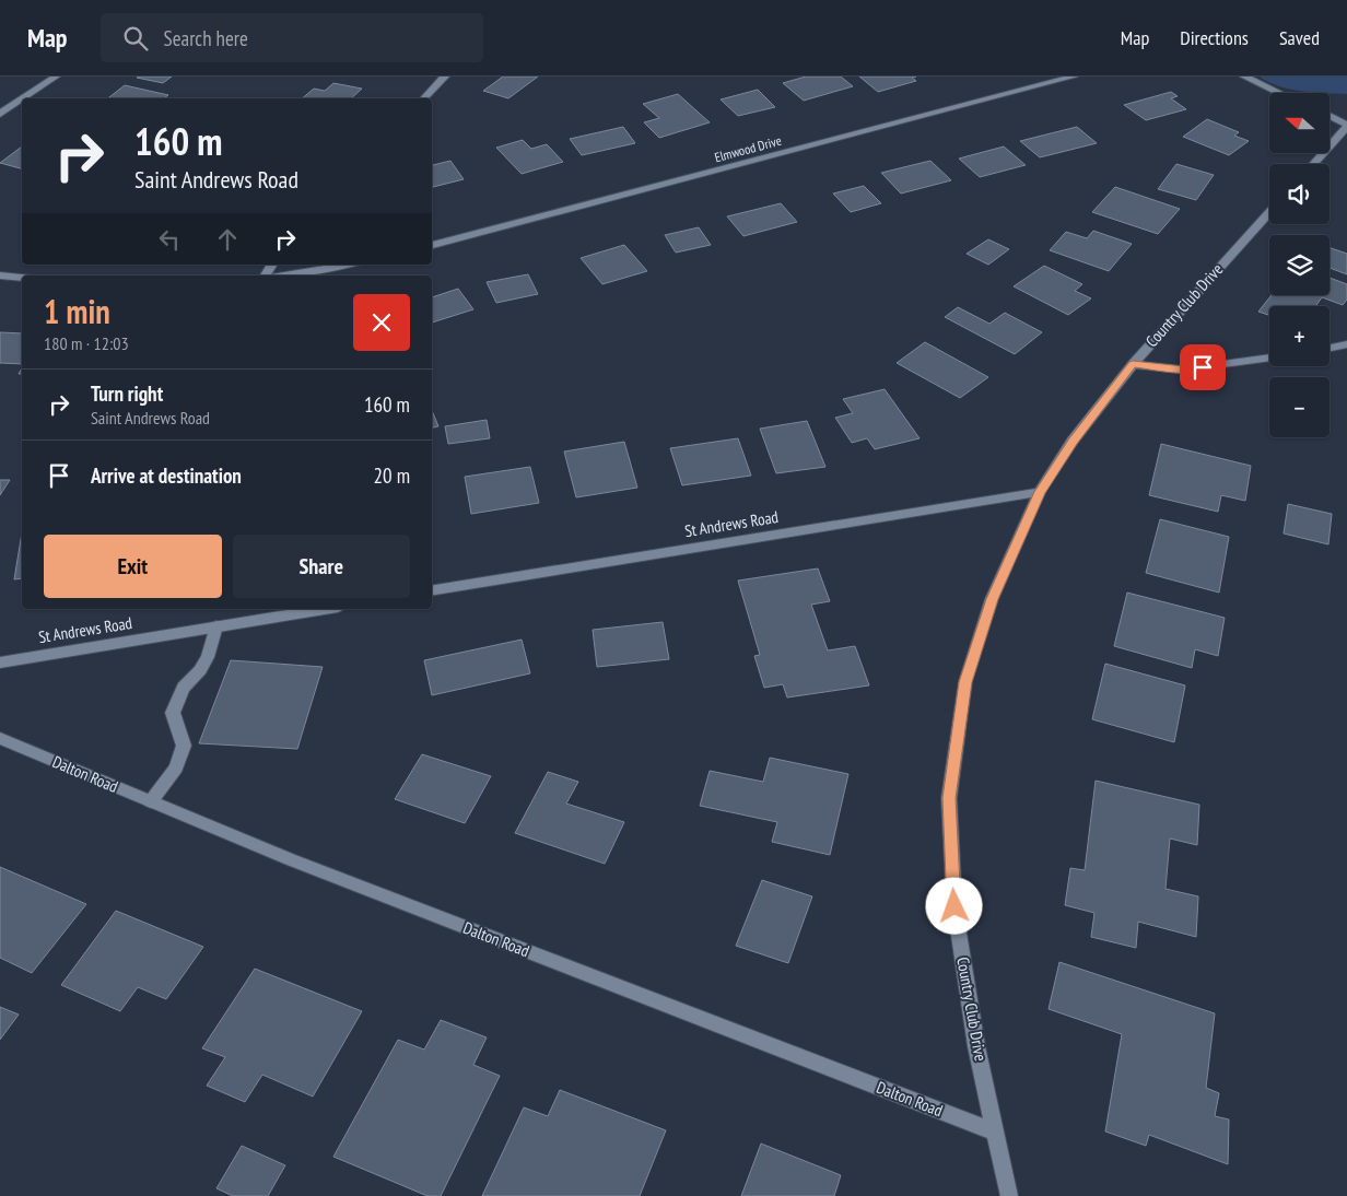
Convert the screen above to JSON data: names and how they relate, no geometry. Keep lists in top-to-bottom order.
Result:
{
  "streets": {
    "street": [
      "Elmwood Drive",
      "Country Club Drive",
      "St Andrews Road",
      "Dalton Road"
    ]
  },
  "crossings": [
    ["Country Club Drive", "St Andrews Road"],
    ["Country Club Drive", "Dalton Road"]
  ],
  "north": "left",
  "page": {
    "header": "Map",
    "search": "Search here",
    "nav": ["Map", "Directions", "Saved"],
    "map_buttons": ["+", "−"],
    "turn": ["160 m", "Saint Andrews Road"],
    "heading": ["1 min", "180 m · 12:03"],
    "list": [
      {
        "name": "Turn right",
        "note": "Saint Andrews Road",
        "value": "160 m"
      },
      {
        "name": "Arrive at destination",
        "value": "20 m"
      }
    ],
    "buttons": ["Exit", "Share"]
  }
}
